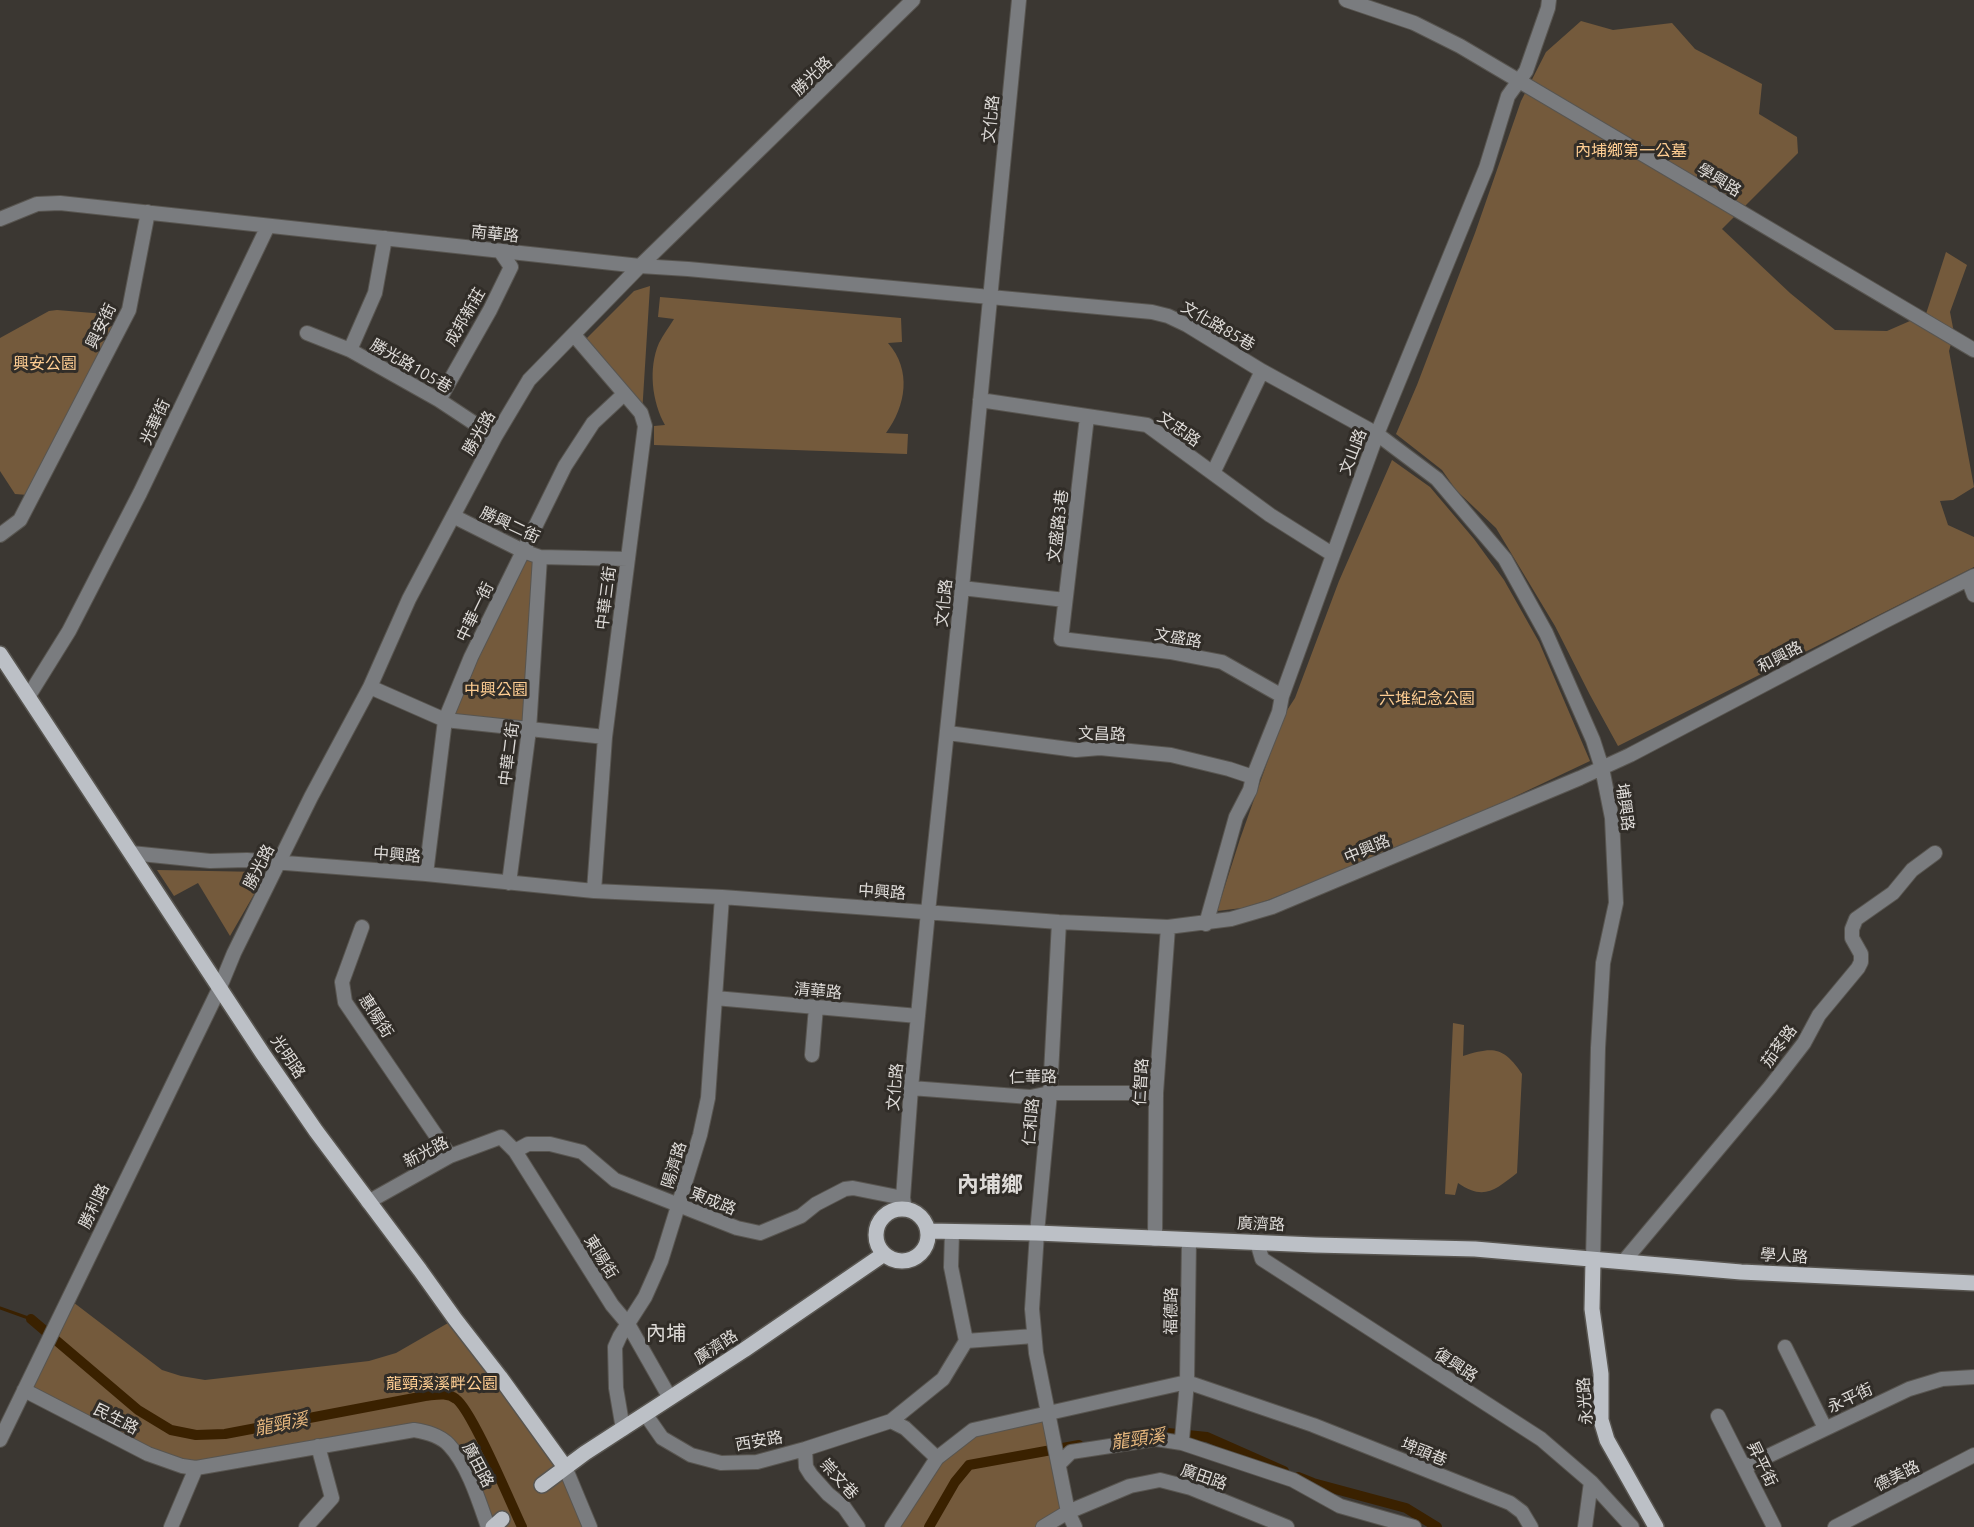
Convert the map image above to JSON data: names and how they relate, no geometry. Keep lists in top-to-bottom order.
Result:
{
  "streets": {
    "main road": [
      "光明路",
      "廣濟路",
      "學人路",
      "永光路"
    ],
    "street": [
      "勝光路",
      "文化路",
      "學興路",
      "南華路",
      "成邦新莊",
      "興安街",
      "文化路85巷",
      "勝光路105巷",
      "光華街",
      "文忠路",
      "文山路",
      "勝興二街",
      "文盛路3巷",
      "中華三街",
      "中華一街",
      "文盛路",
      "和興路",
      "文昌路",
      "中華二街",
      "埔興路",
      "中興路",
      "清華路",
      "惠陽街",
      "茄苳路",
      "仁華路",
      "仁智路",
      "仁和路",
      "新光路",
      "陽濟路",
      "東成路",
      "勝利路",
      "東陽街",
      "福德路",
      "復興路",
      "永平街",
      "民生路",
      "西安路",
      "埤頭巷",
      "昇平街",
      "廣田路",
      "德美路",
      "崇文巷"
    ]
  },
  "crossings": [
    ["勝光路", "南華路"],
    ["勝光路", "勝光路105巷"],
    ["勝光路", "勝興二街"],
    ["勝光路", "中華三街"],
    ["勝光路", "中興路"],
    ["勝光路", "光明路"],
    ["勝光路", "勝利路"],
    ["文化路", "南華路"],
    ["文化路", "文化路85巷"],
    ["文化路", "文忠路"],
    ["文化路", "文昌路"],
    ["文化路", "中興路"],
    ["文化路", "清華路"],
    ["文化路", "仁華路"],
    ["文化路", "東成路"],
    ["文化路", "廣濟路"],
    ["學興路", "文山路"],
    ["南華路", "成邦新莊"],
    ["南華路", "興安街"],
    ["南華路", "文化路85巷"],
    ["南華路", "光華街"],
    ["成邦新莊", "勝光路105巷"],
    ["文化路85巷", "文山路"],
    ["文化路85巷", "埔興路"],
    ["光華街", "光明路"],
    ["文忠路", "文山路"],
    ["文忠路", "文盛路3巷"],
    ["文山路", "文盛路"],
    ["文山路", "文昌路"],
    ["文山路", "埔興路"],
    ["文山路", "中興路"],
    ["勝興二街", "中華三街"],
    ["勝興二街", "中華一街"],
    ["勝興二街", "中華二街"],
    ["文盛路3巷", "文盛路"],
    ["中華三街", "中華一街"],
    ["中華三街", "中興路"],
    ["中華一街", "中興路"],
    ["和興路", "埔興路"],
    ["和興路", "中興路"],
    ["中華二街", "中興路"],
    ["埔興路", "中興路"],
    ["埔興路", "廣濟路"],
    ["埔興路", "學人路"],
    ["埔興路", "永光路"],
    ["中興路", "光明路"],
    ["中興路", "仁智路"],
    ["中興路", "仁和路"],
    ["中興路", "陽濟路"],
    ["清華路", "陽濟路"],
    ["惠陽街", "新光路"],
    ["茄苳路", "學人路"],
    ["光明路", "新光路"],
    ["光明路", "勝利路"],
    ["光明路", "廣濟路"],
    ["仁華路", "仁智路"],
    ["仁華路", "仁和路"],
    ["仁智路", "廣濟路"],
    ["仁和路", "廣濟路"],
    ["新光路", "東陽街"],
    ["陽濟路", "東成路"],
    ["陽濟路", "廣濟路"],
    ["陽濟路", "東陽街"],
    ["東成路", "廣濟路"],
    ["東成路", "東陽街"],
    ["勝利路", "民生路"],
    ["廣濟路", "學人路"],
    ["廣濟路", "東陽街"],
    ["廣濟路", "福德路"],
    ["廣濟路", "復興路"],
    ["廣濟路", "永光路"],
    ["廣濟路", "西安路"],
    ["學人路", "永光路"],
    ["福德路", "埤頭巷"],
    ["永平街", "昇平街"],
    ["民生路", "廣田路"],
    ["西安路", "崇文巷"]
  ],
  "districts": ["內埔鄉", "內埔"],
  "water": ["龍頸溪"],
  "parks": [
    "內埔鄉第一公墓",
    "興安公園",
    "中興公園",
    "六堆紀念公園",
    "龍頸溪溪畔公園"
  ]
}
